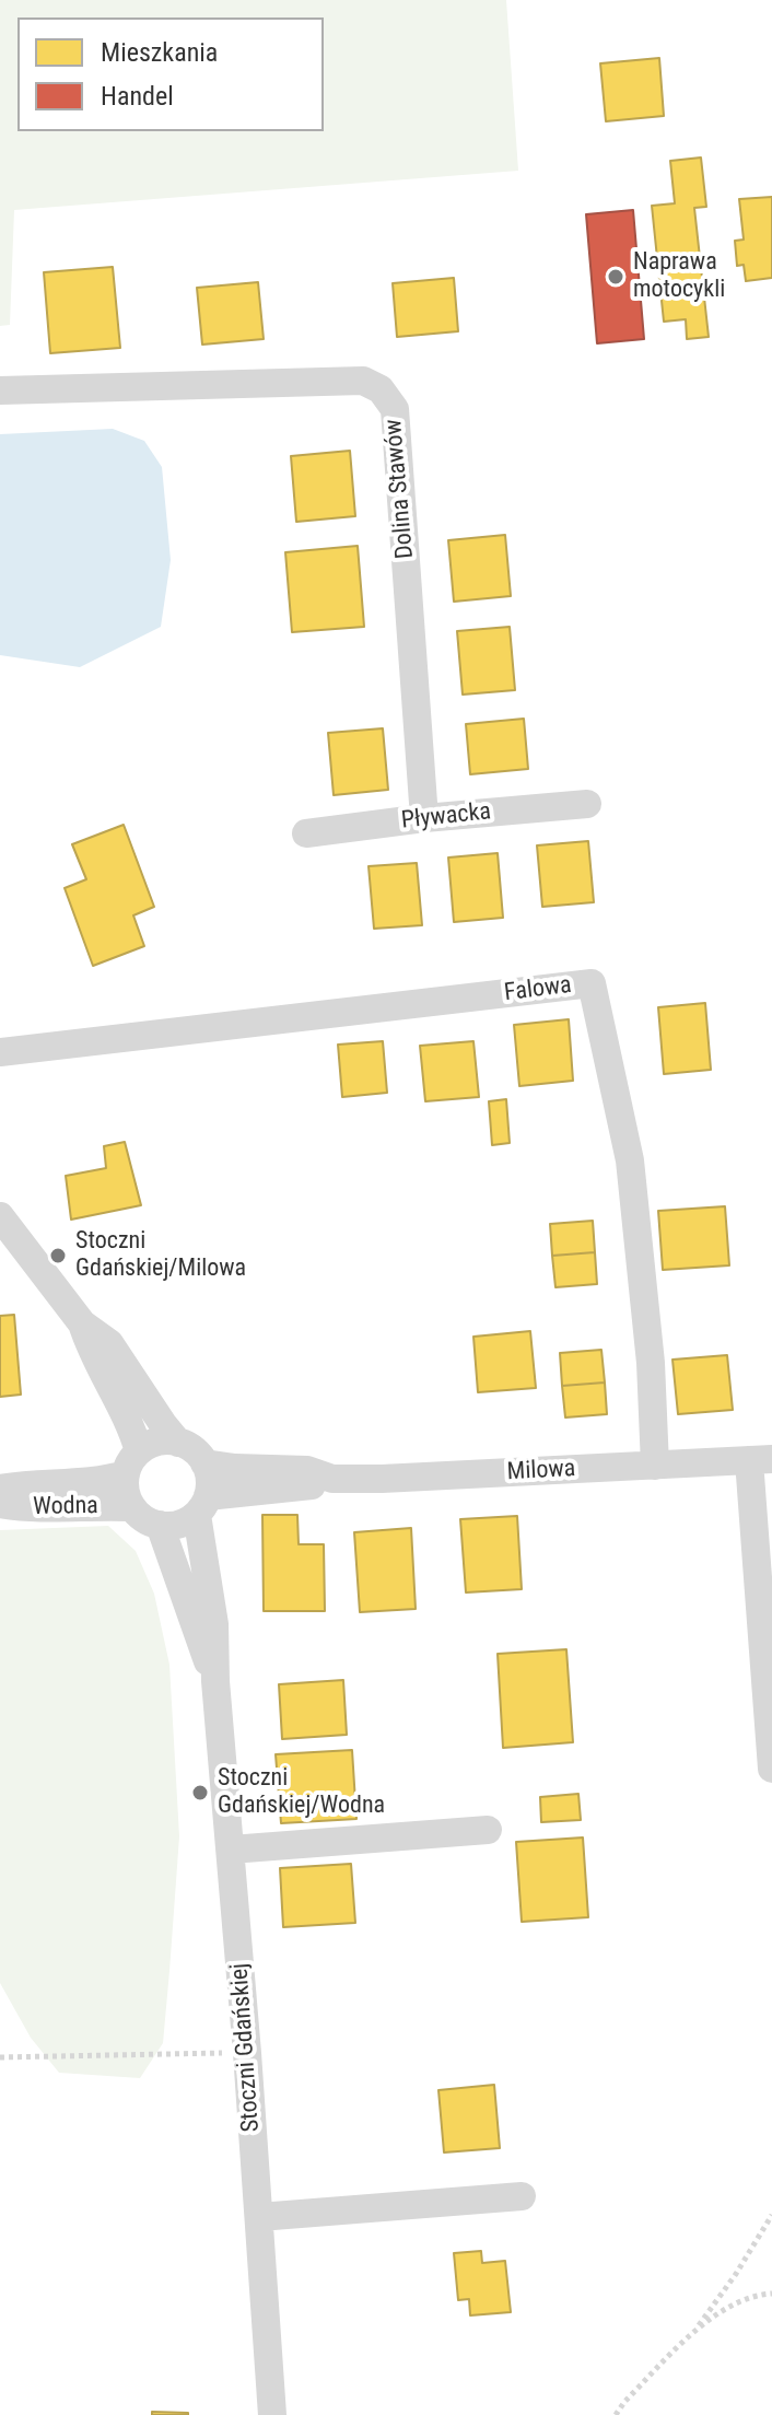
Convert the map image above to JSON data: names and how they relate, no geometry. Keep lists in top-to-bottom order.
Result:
{
  "streets": {
    "street": [
      "Dolina Stawów",
      "Pływacka",
      "Falowa",
      "Milowa",
      "Wodna",
      "Stoczni Gdańskiej"
    ]
  },
  "crossings": [
    ["Dolina Stawów", "Pływacka"],
    ["Falowa", "Milowa"],
    ["Milowa", "Wodna"],
    ["Milowa", "Stoczni Gdańskiej"],
    ["Wodna", "Stoczni Gdańskiej"]
  ],
  "places": ["Naprawa motocykli", "Stoczni Gdańskiej/Milowa", "Stoczni Gdańskiej/Wodna"],
  "legend": ["Mieszkania", "Handel"]
}
